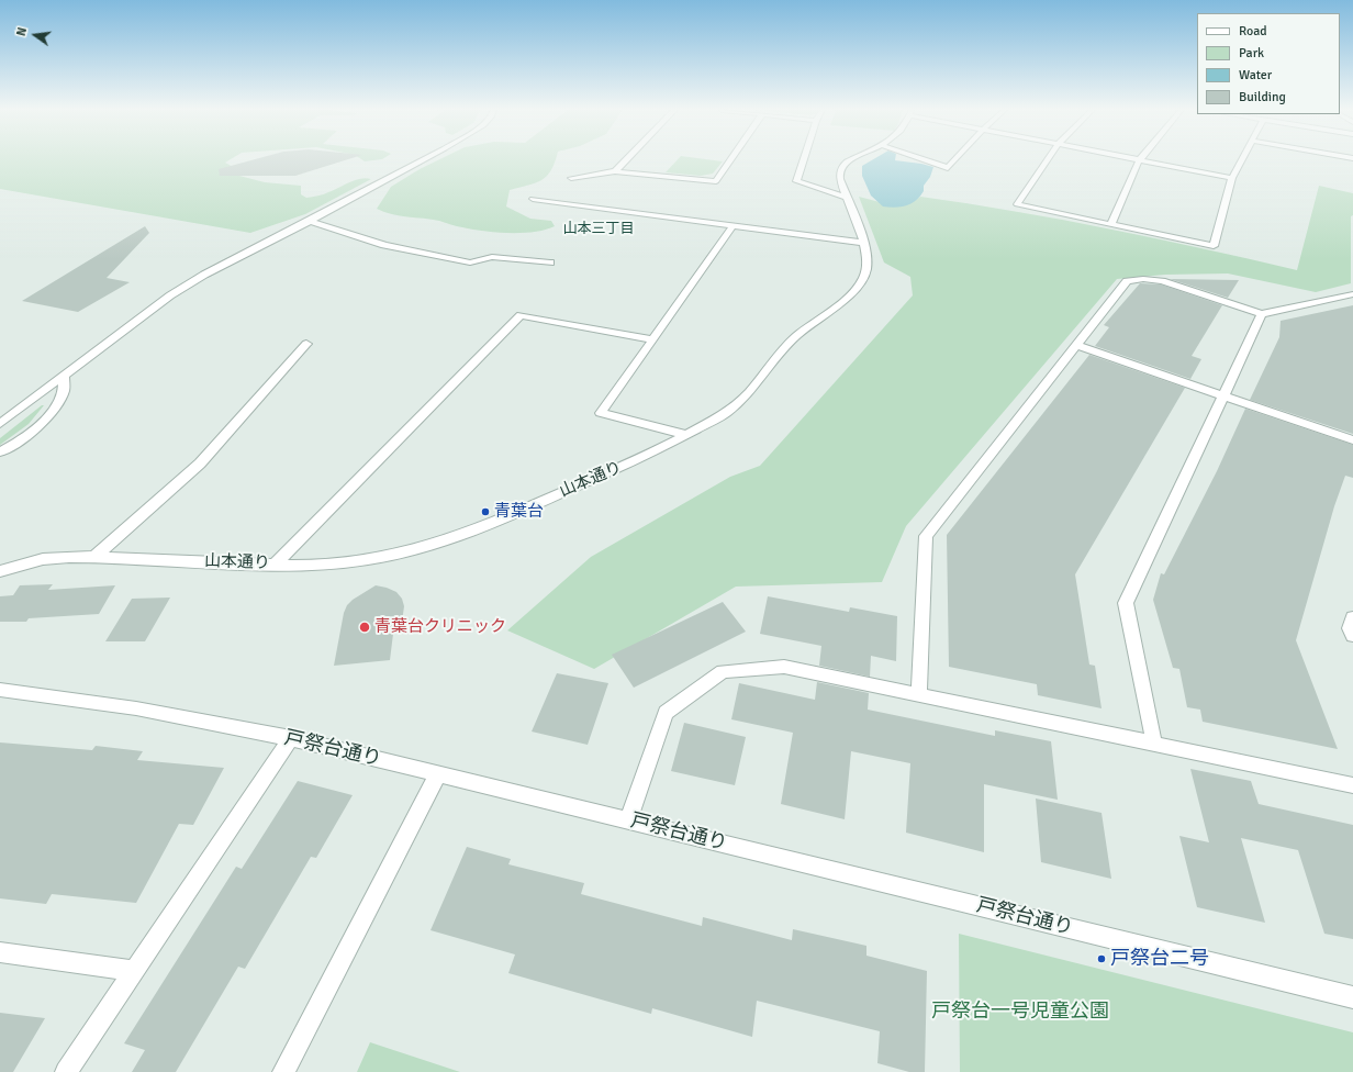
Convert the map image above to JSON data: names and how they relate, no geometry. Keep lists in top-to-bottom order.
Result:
{
  "streets": {
    "street": ["山本通り", "戸祭台通り"]
  },
  "districts": ["山本三丁目"],
  "parks": ["戸祭台一号児童公園"],
  "places": ["青葉台", "青葉台クリニック", "戸祭台二号"],
  "legend": [
    "Road",
    "Park",
    "Water",
    "Building"
  ],
  "north": "left"
}
